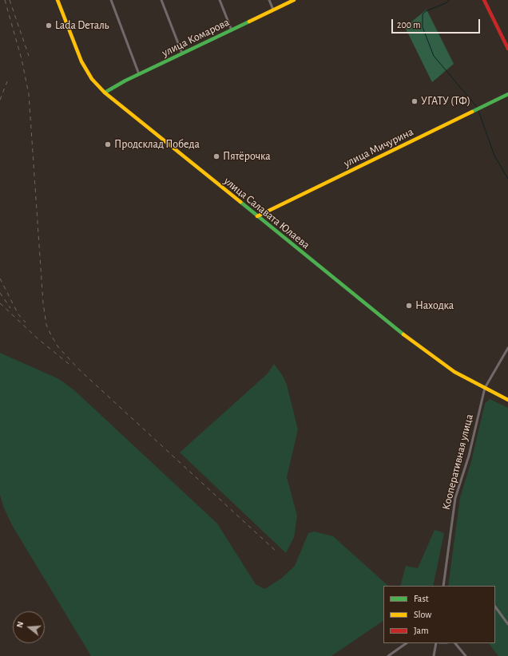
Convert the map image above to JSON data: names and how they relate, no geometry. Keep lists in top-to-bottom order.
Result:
{
  "streets": {
    "street": [
      "улица Комарова",
      "улица Мичурина",
      "улица Салавата Юлаева",
      "Кооперативная улица"
    ]
  },
  "crossings": [
    ["улица Комарова", "улица Салавата Юлаева"],
    ["улица Мичурина", "улица Салавата Юлаева"],
    ["улица Салавата Юлаева", "Кооперативная улица"]
  ],
  "places": [
    "Lada Dеталь",
    "УГАТУ (ТФ)",
    "Продсклад Победа",
    "Пятёрочка",
    "Находка"
  ],
  "legend": ["Fast", "Slow", "Jam"],
  "scale_bar": "200 m",
  "north": "left"
}
